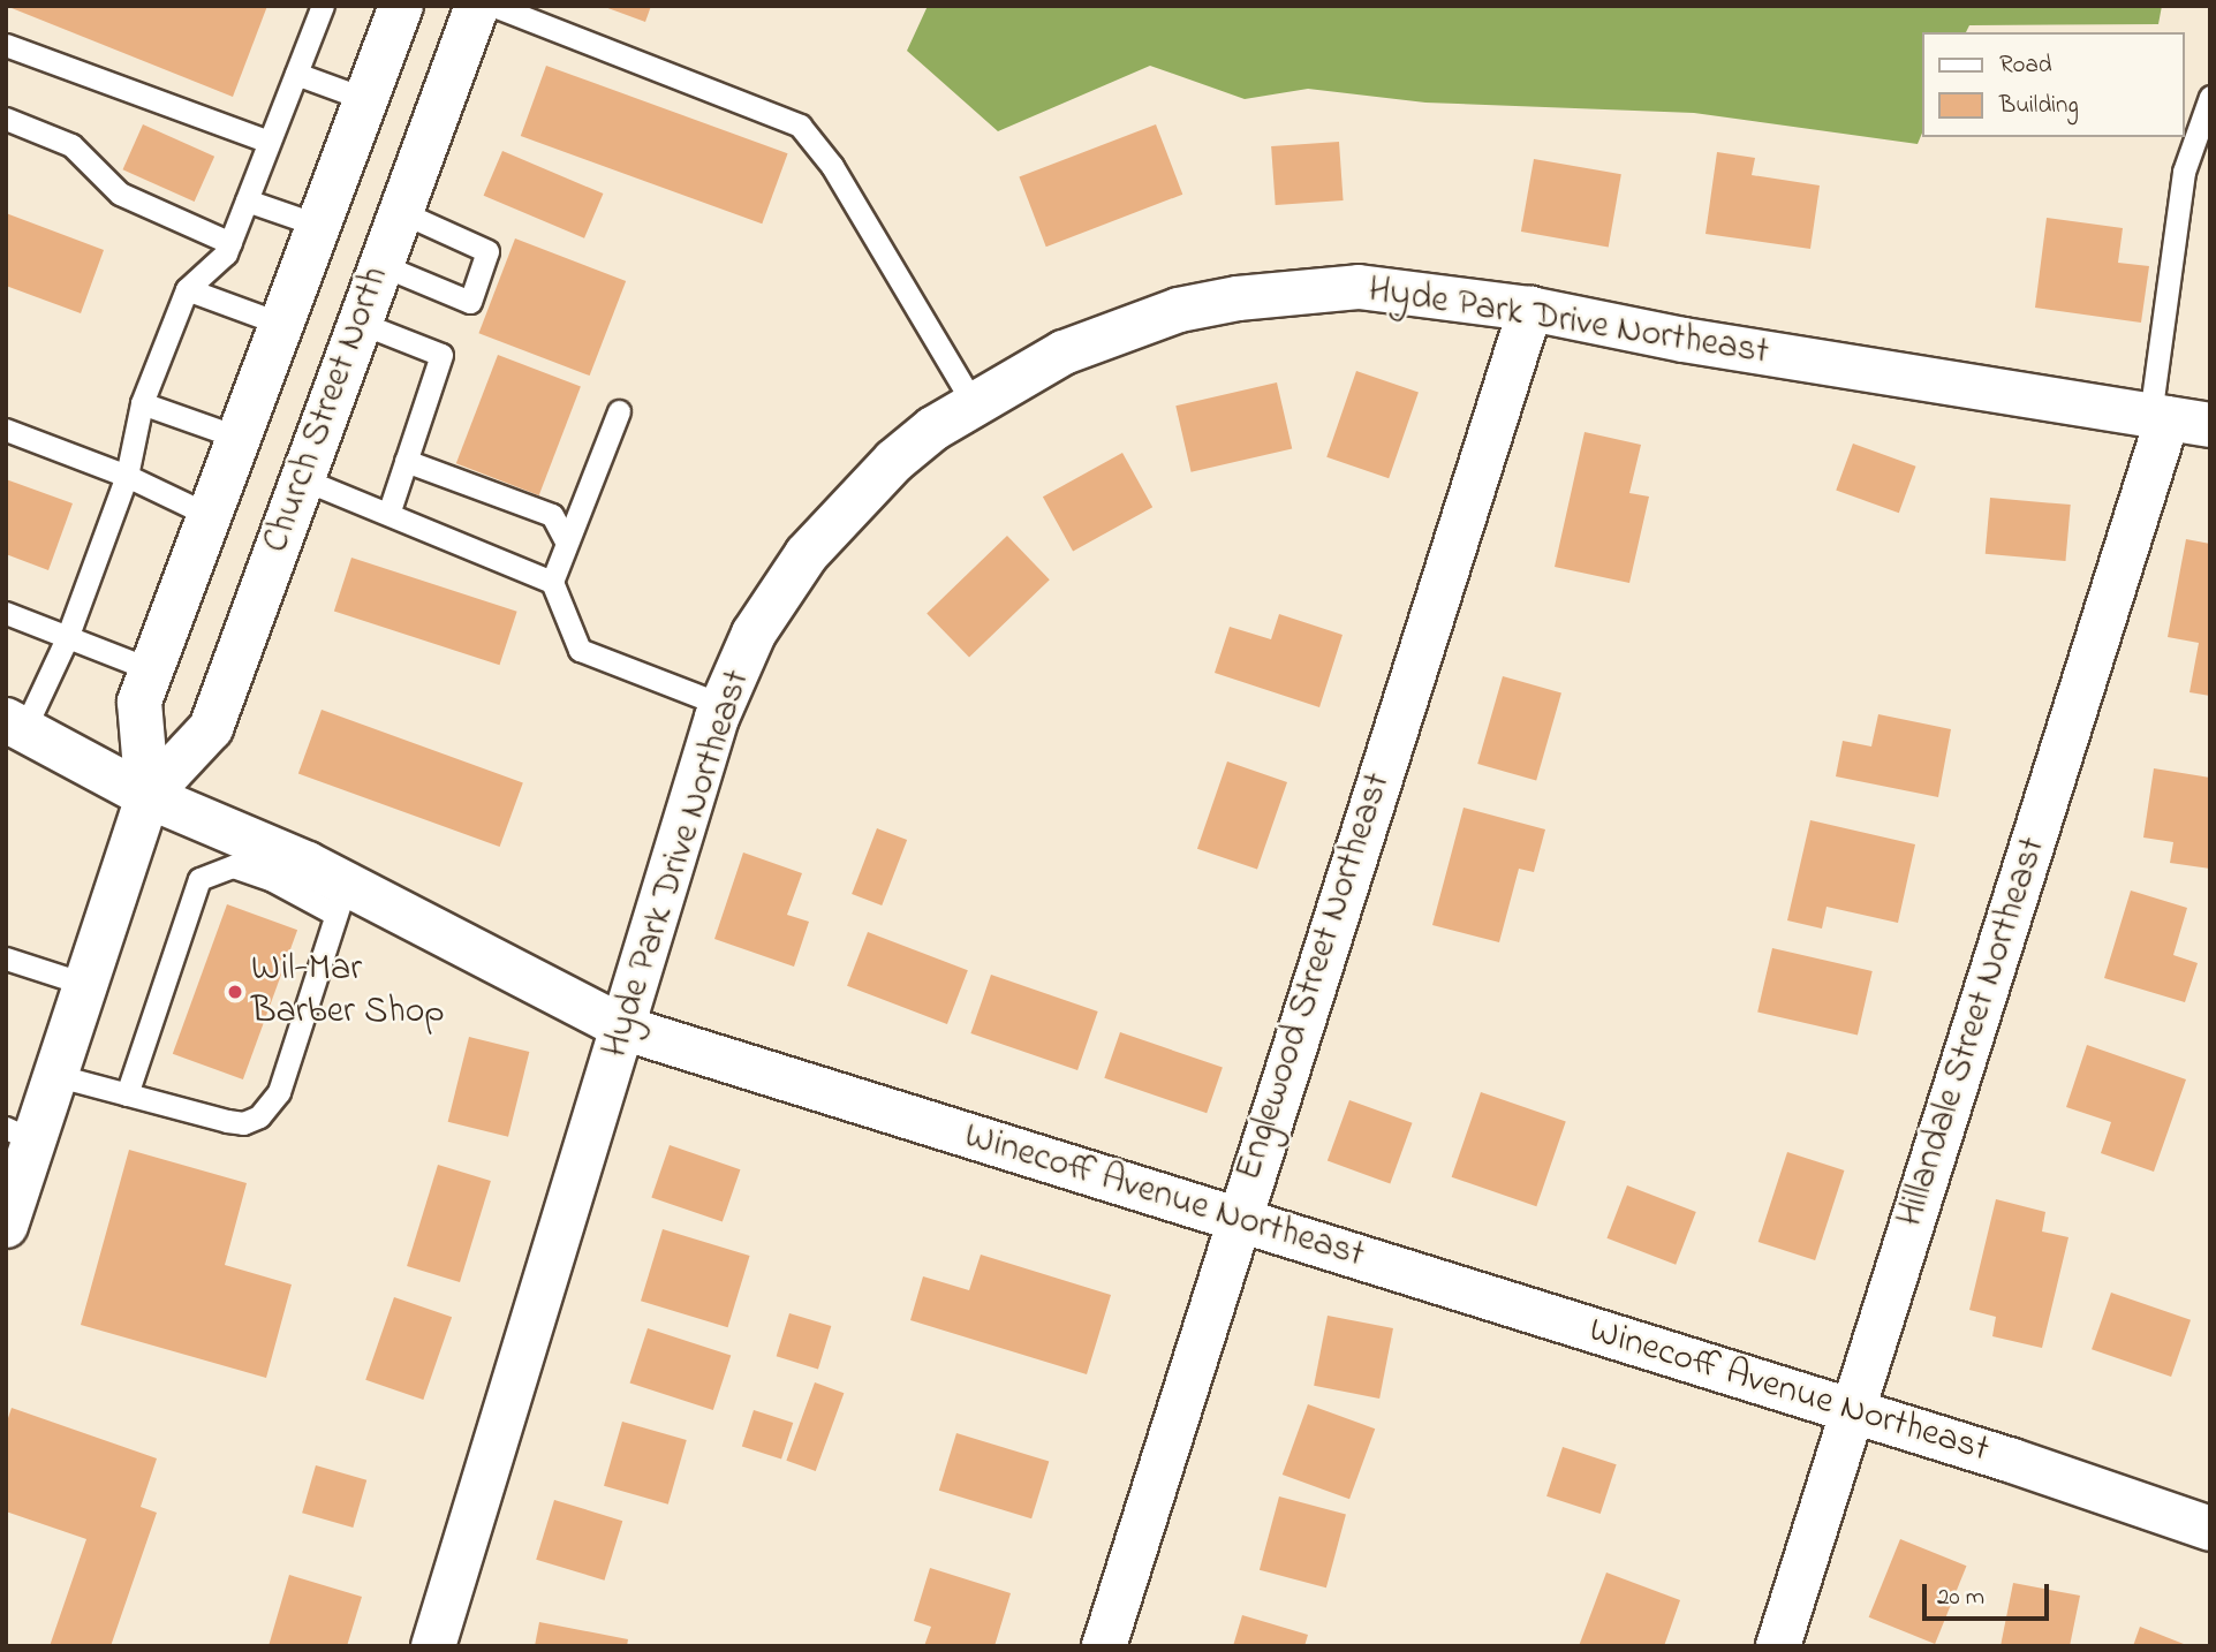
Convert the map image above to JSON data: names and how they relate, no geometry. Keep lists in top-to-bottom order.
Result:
{
  "streets": {
    "street": [
      "Hyde Park Drive Northeast",
      "Church Street North",
      "Englewood Street Northeast",
      "Hillandale Street Northeast",
      "Winecoff Avenue Northeast"
    ]
  },
  "crossings": [
    ["Hyde Park Drive Northeast", "Englewood Street Northeast"],
    ["Hyde Park Drive Northeast", "Hillandale Street Northeast"],
    ["Hyde Park Drive Northeast", "Winecoff Avenue Northeast"],
    ["Church Street North", "Winecoff Avenue Northeast"],
    ["Englewood Street Northeast", "Winecoff Avenue Northeast"],
    ["Hillandale Street Northeast", "Winecoff Avenue Northeast"]
  ],
  "places": ["Wil-Mar Barber Shop"],
  "legend": ["Road", "Building"],
  "scale_bar": "20 m"
}
